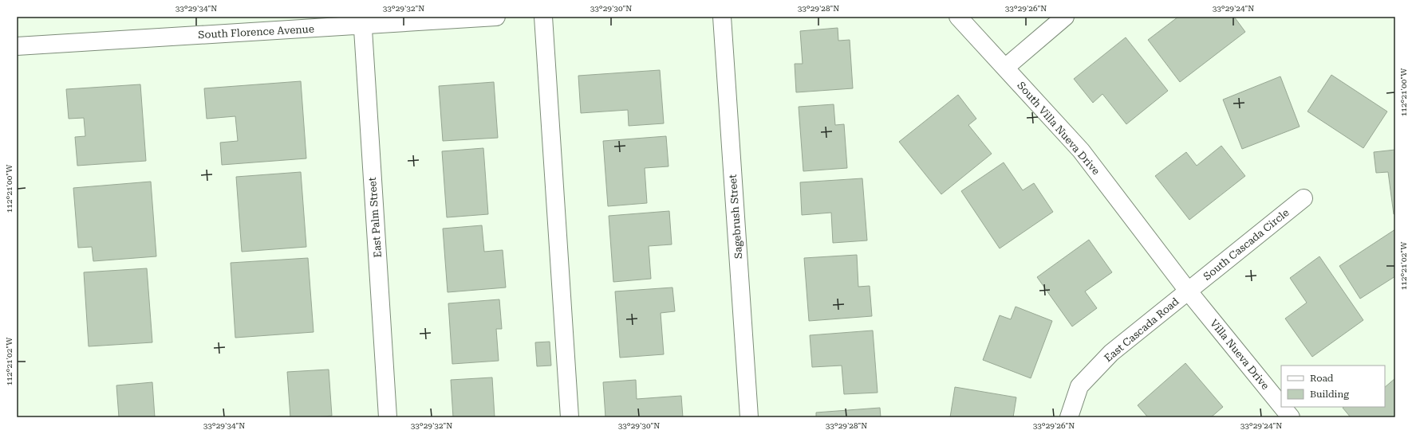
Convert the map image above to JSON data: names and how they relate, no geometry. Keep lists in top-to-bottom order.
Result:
{
  "streets": {
    "street": [
      "South Florence Avenue",
      "South Villa Nueva Drive",
      "Sagebrush Street",
      "East Palm Street",
      "South Cascada Circle",
      "East Cascada Road",
      "Villa Nueva Drive"
    ]
  },
  "crossings": [
    ["South Florence Avenue", "East Palm Street"],
    ["South Villa Nueva Drive", "South Cascada Circle"],
    ["South Villa Nueva Drive", "East Cascada Road"],
    ["South Villa Nueva Drive", "Villa Nueva Drive"],
    ["South Cascada Circle", "East Cascada Road"],
    ["South Cascada Circle", "Villa Nueva Drive"],
    ["East Cascada Road", "Villa Nueva Drive"]
  ],
  "legend": ["Road", "Building"],
  "coordinates": [
    "33°29'34\"N",
    "33°29'32\"N",
    "33°29'30\"N",
    "33°29'28\"N",
    "33°29'26\"N",
    "33°29'24\"N",
    "112°21'00\"W",
    "112°21'02\"W"
  ]
}
